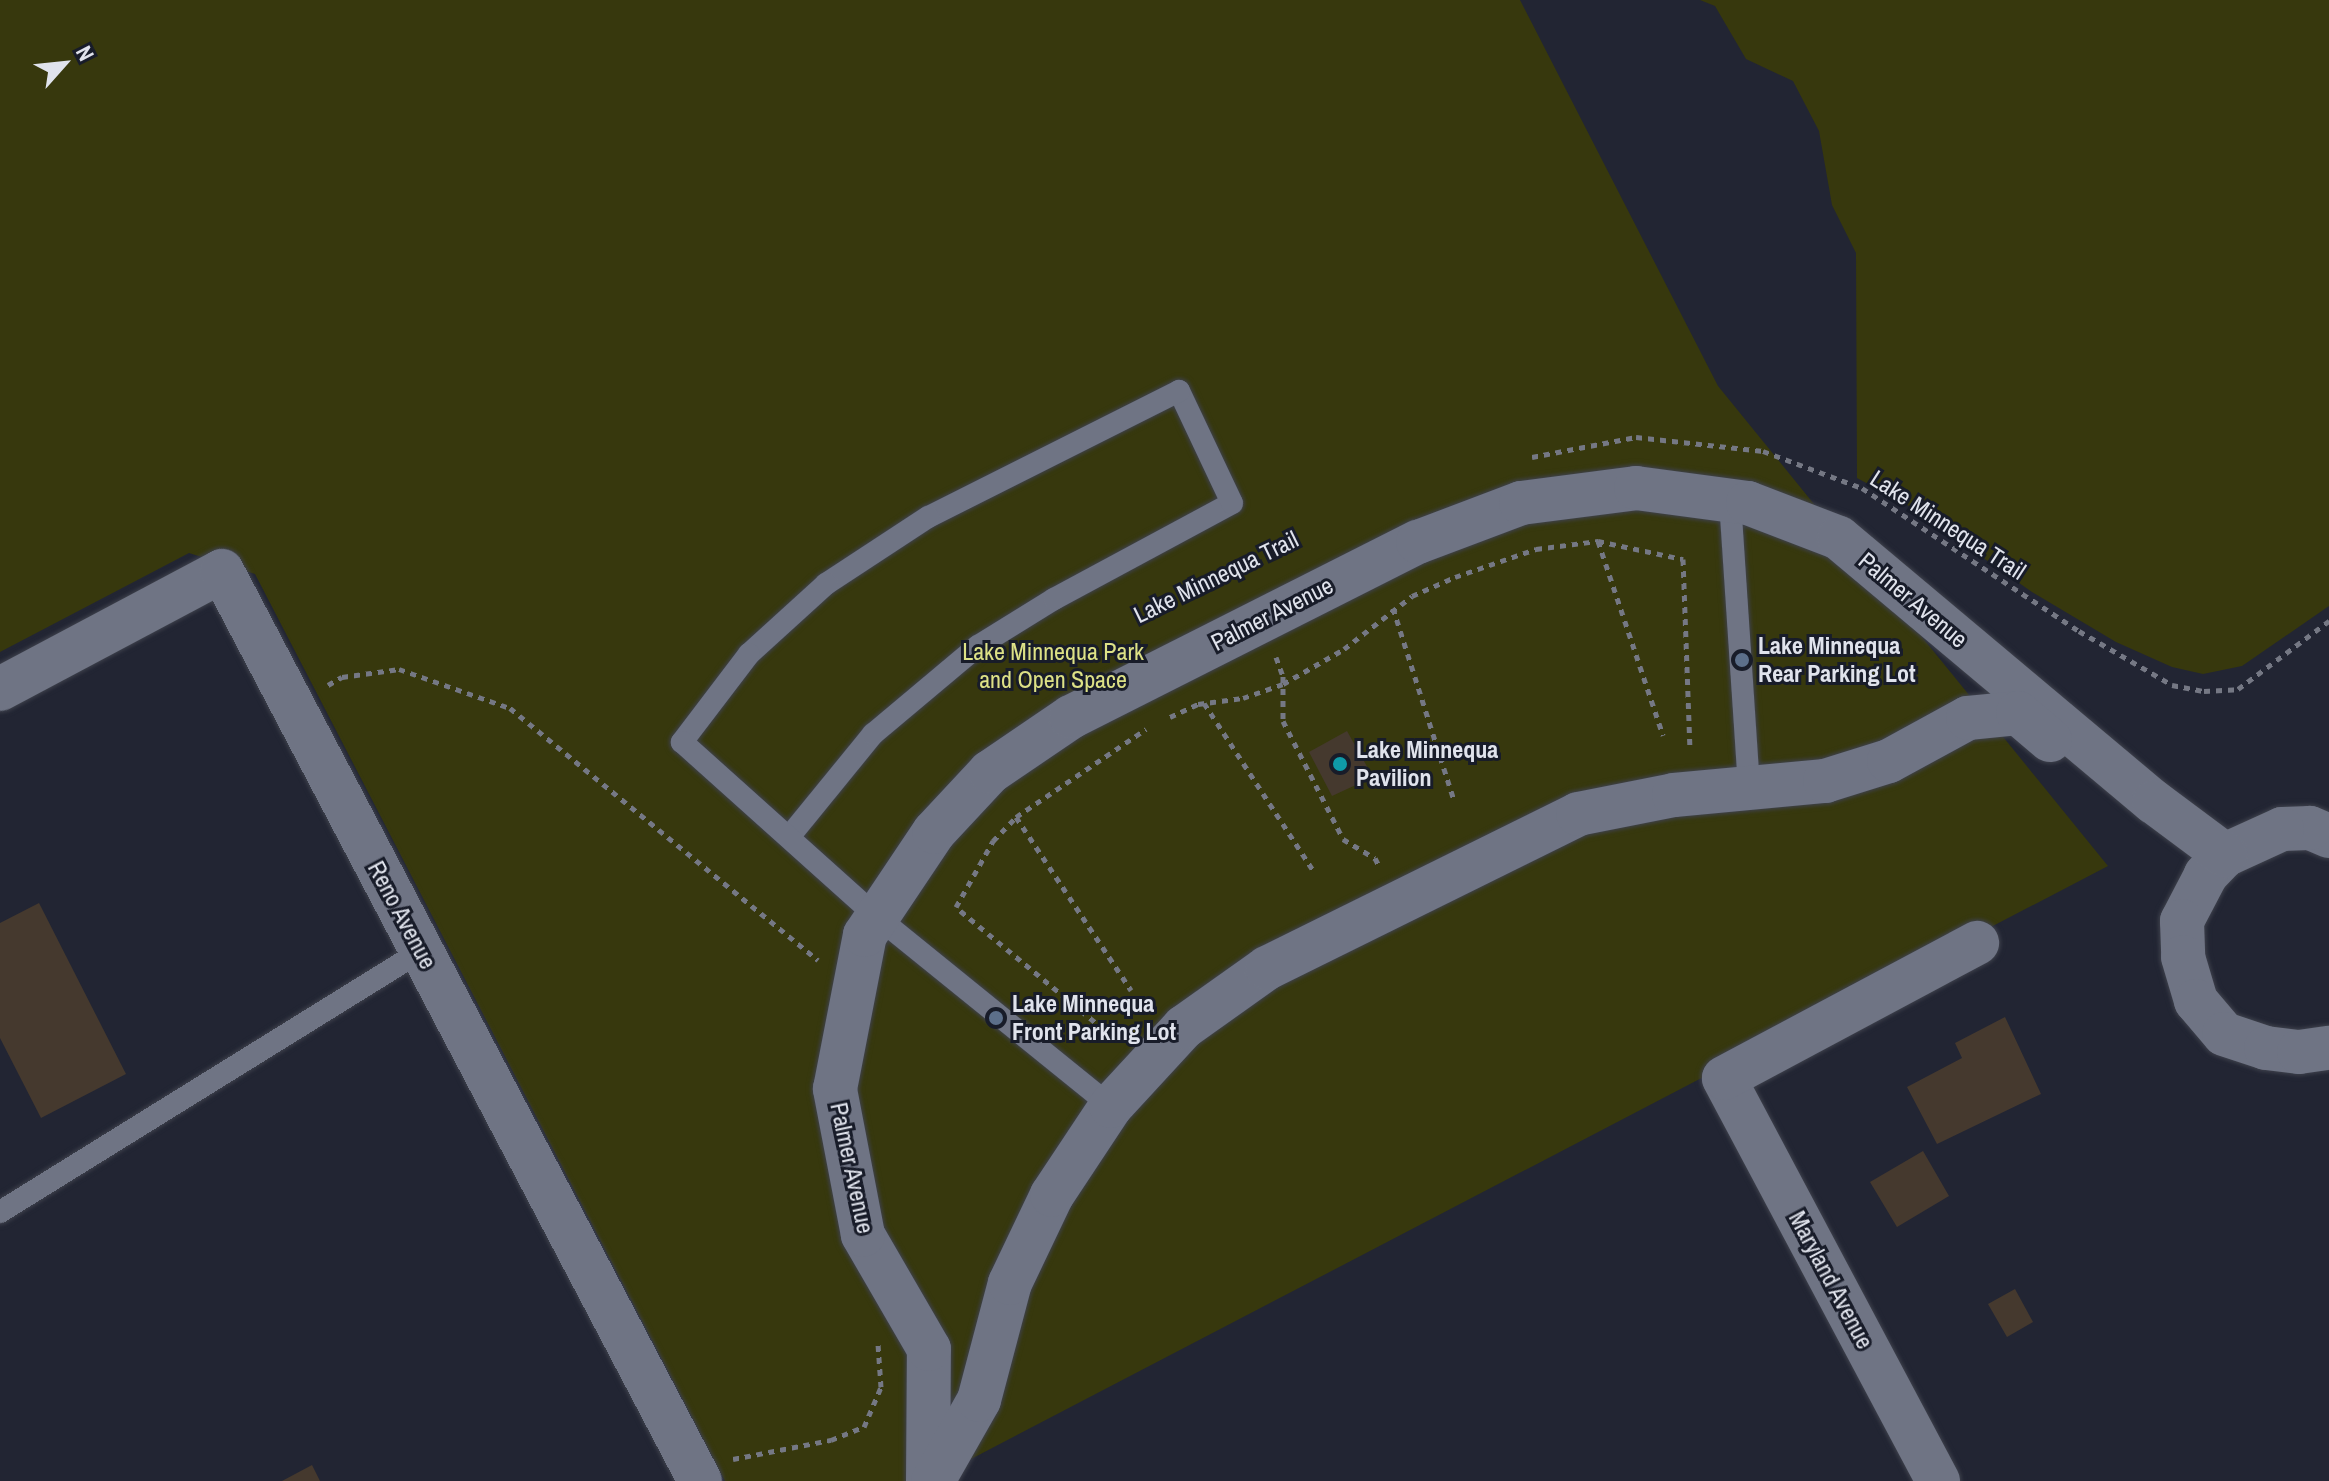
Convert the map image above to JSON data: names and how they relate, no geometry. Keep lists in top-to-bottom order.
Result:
{
  "streets": {
    "street": ["Palmer Avenue", "Reno Avenue", "Maryland Avenue"],
    "path": ["Lake Minnequa Trail"]
  },
  "parks": ["Lake Minnequa Park and Open Space"],
  "places": ["Lake Minnequa Rear Parking Lot", "Lake Minnequa Pavilion", "Lake Minnequa Front Parking Lot"],
  "north": "top right"
}
